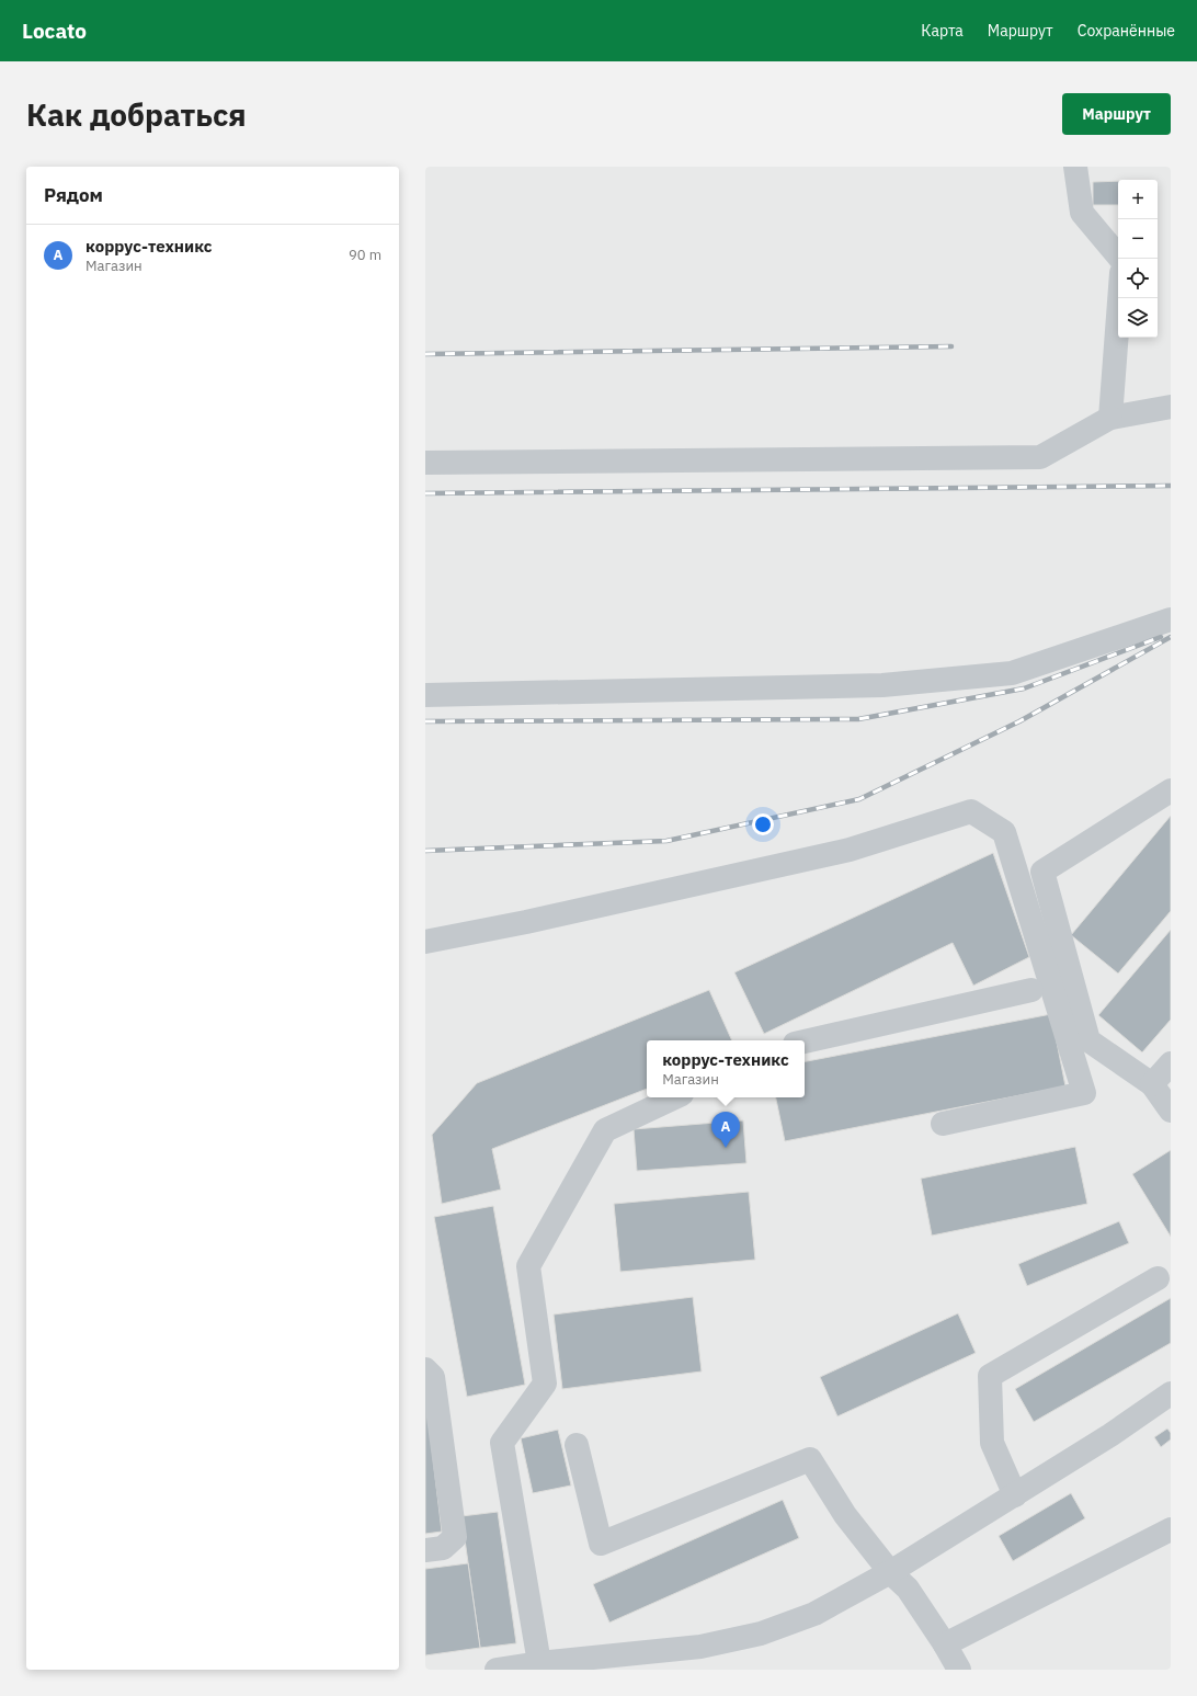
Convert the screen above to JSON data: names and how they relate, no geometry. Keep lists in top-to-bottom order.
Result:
{
  "page": {
    "header": "Locato",
    "nav": ["Карта", "Маршрут", "Сохранённые"],
    "buttons": "Маршрут",
    "title": "Как добраться",
    "heading": "Рядом",
    "map_buttons": ["+", "−"],
    "list": [
      {
        "mark": "A",
        "name": "коррус-техникс",
        "note": "Магазин",
        "value": "90 m"
      }
    ],
    "popup": ["коррус-техникс", "Магазин"],
    "pins": "A"
  }
}
